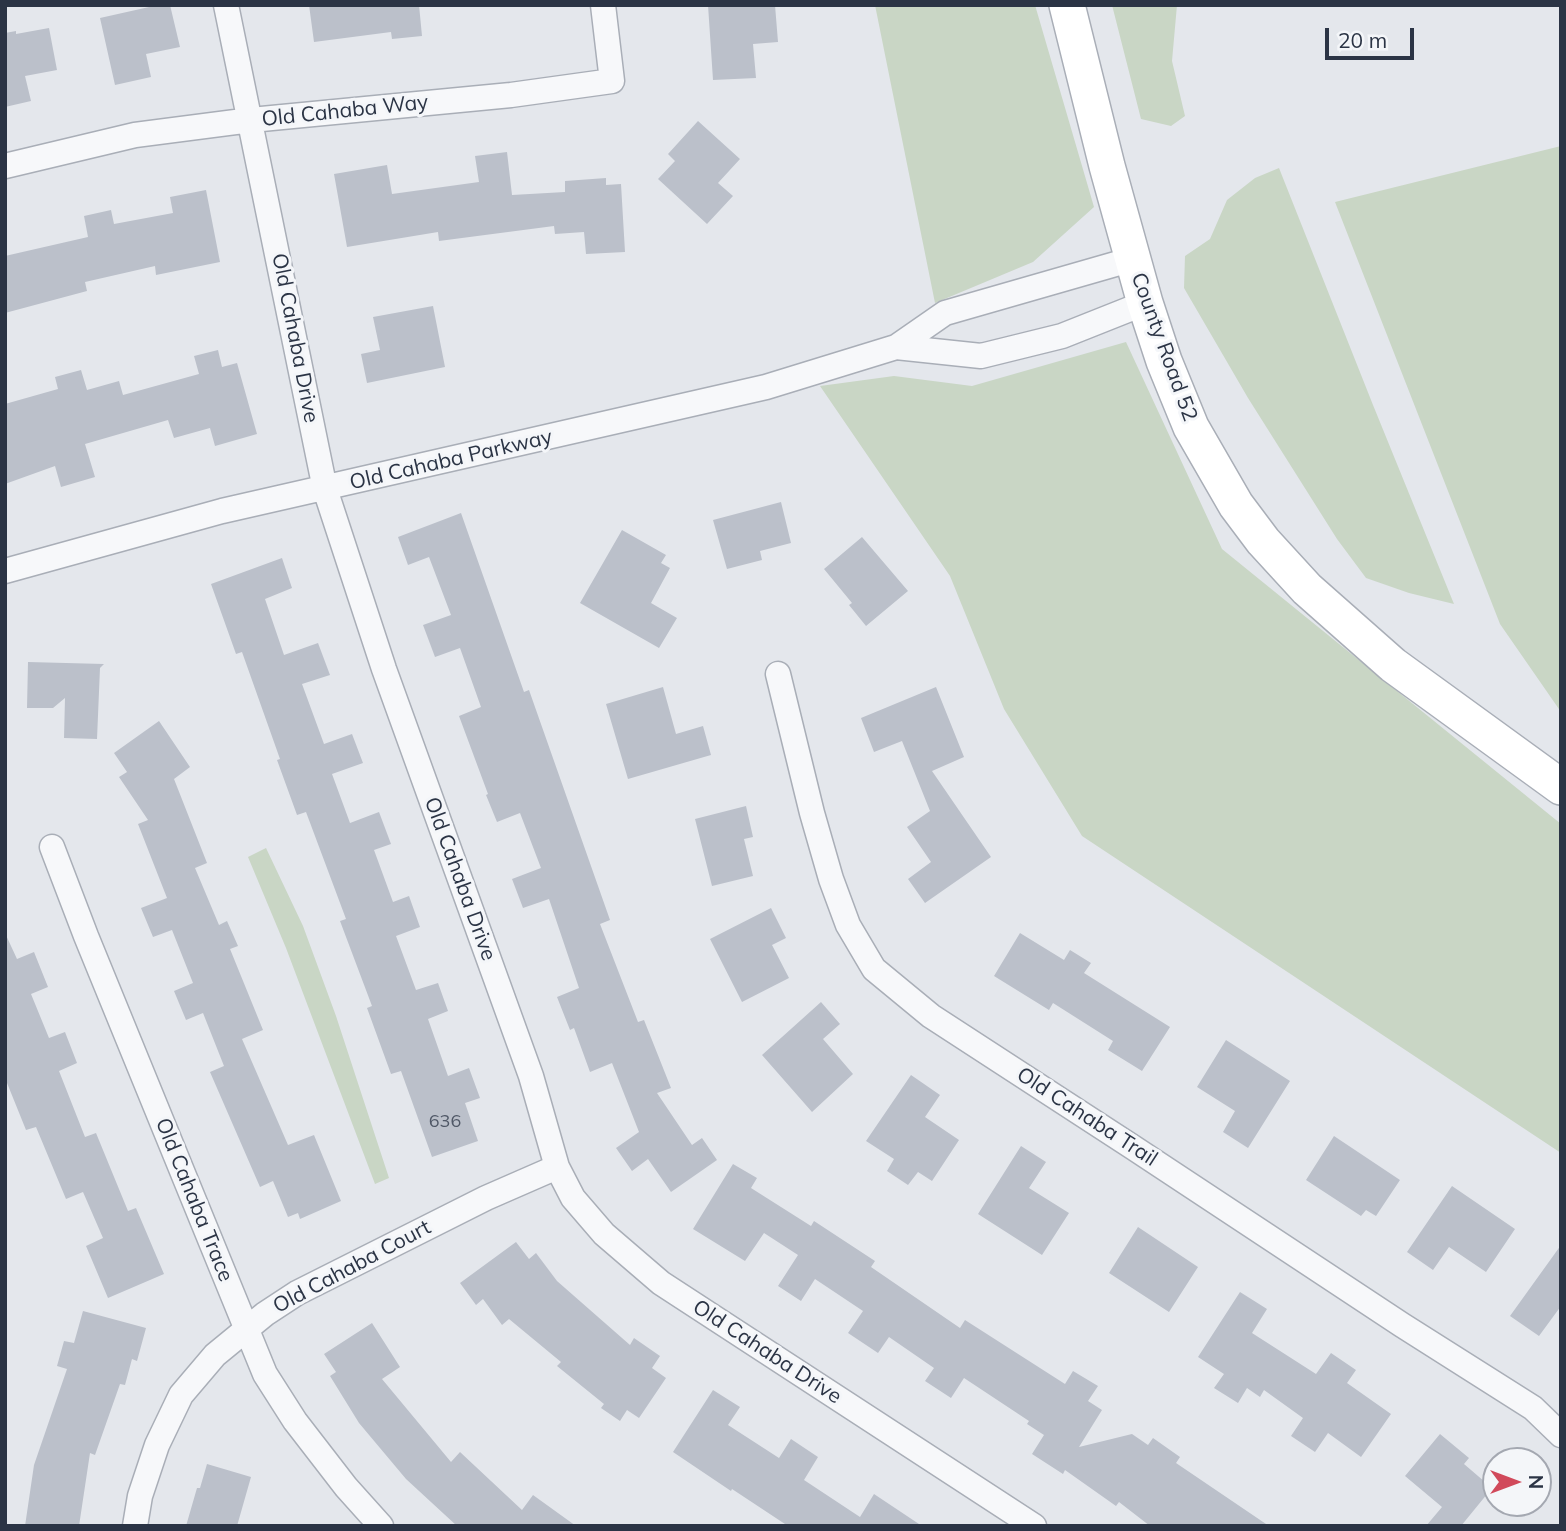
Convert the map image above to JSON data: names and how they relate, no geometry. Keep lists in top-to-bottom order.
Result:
{
  "streets": {
    "main road": ["County Road 52"],
    "street": [
      "Old Cahaba Way",
      "Old Cahaba Drive",
      "Old Cahaba Parkway",
      "Old Cahaba Trail",
      "Old Cahaba Trace",
      "Old Cahaba Court"
    ]
  },
  "crossings": [
    ["Old Cahaba Way", "Old Cahaba Drive"],
    ["Old Cahaba Drive", "Old Cahaba Parkway"],
    ["Old Cahaba Drive", "Old Cahaba Court"],
    ["County Road 52", "Old Cahaba Parkway"],
    ["Old Cahaba Trace", "Old Cahaba Court"]
  ],
  "house_numbers": ["636"],
  "scale_bar": "20 m",
  "north": "right"
}
